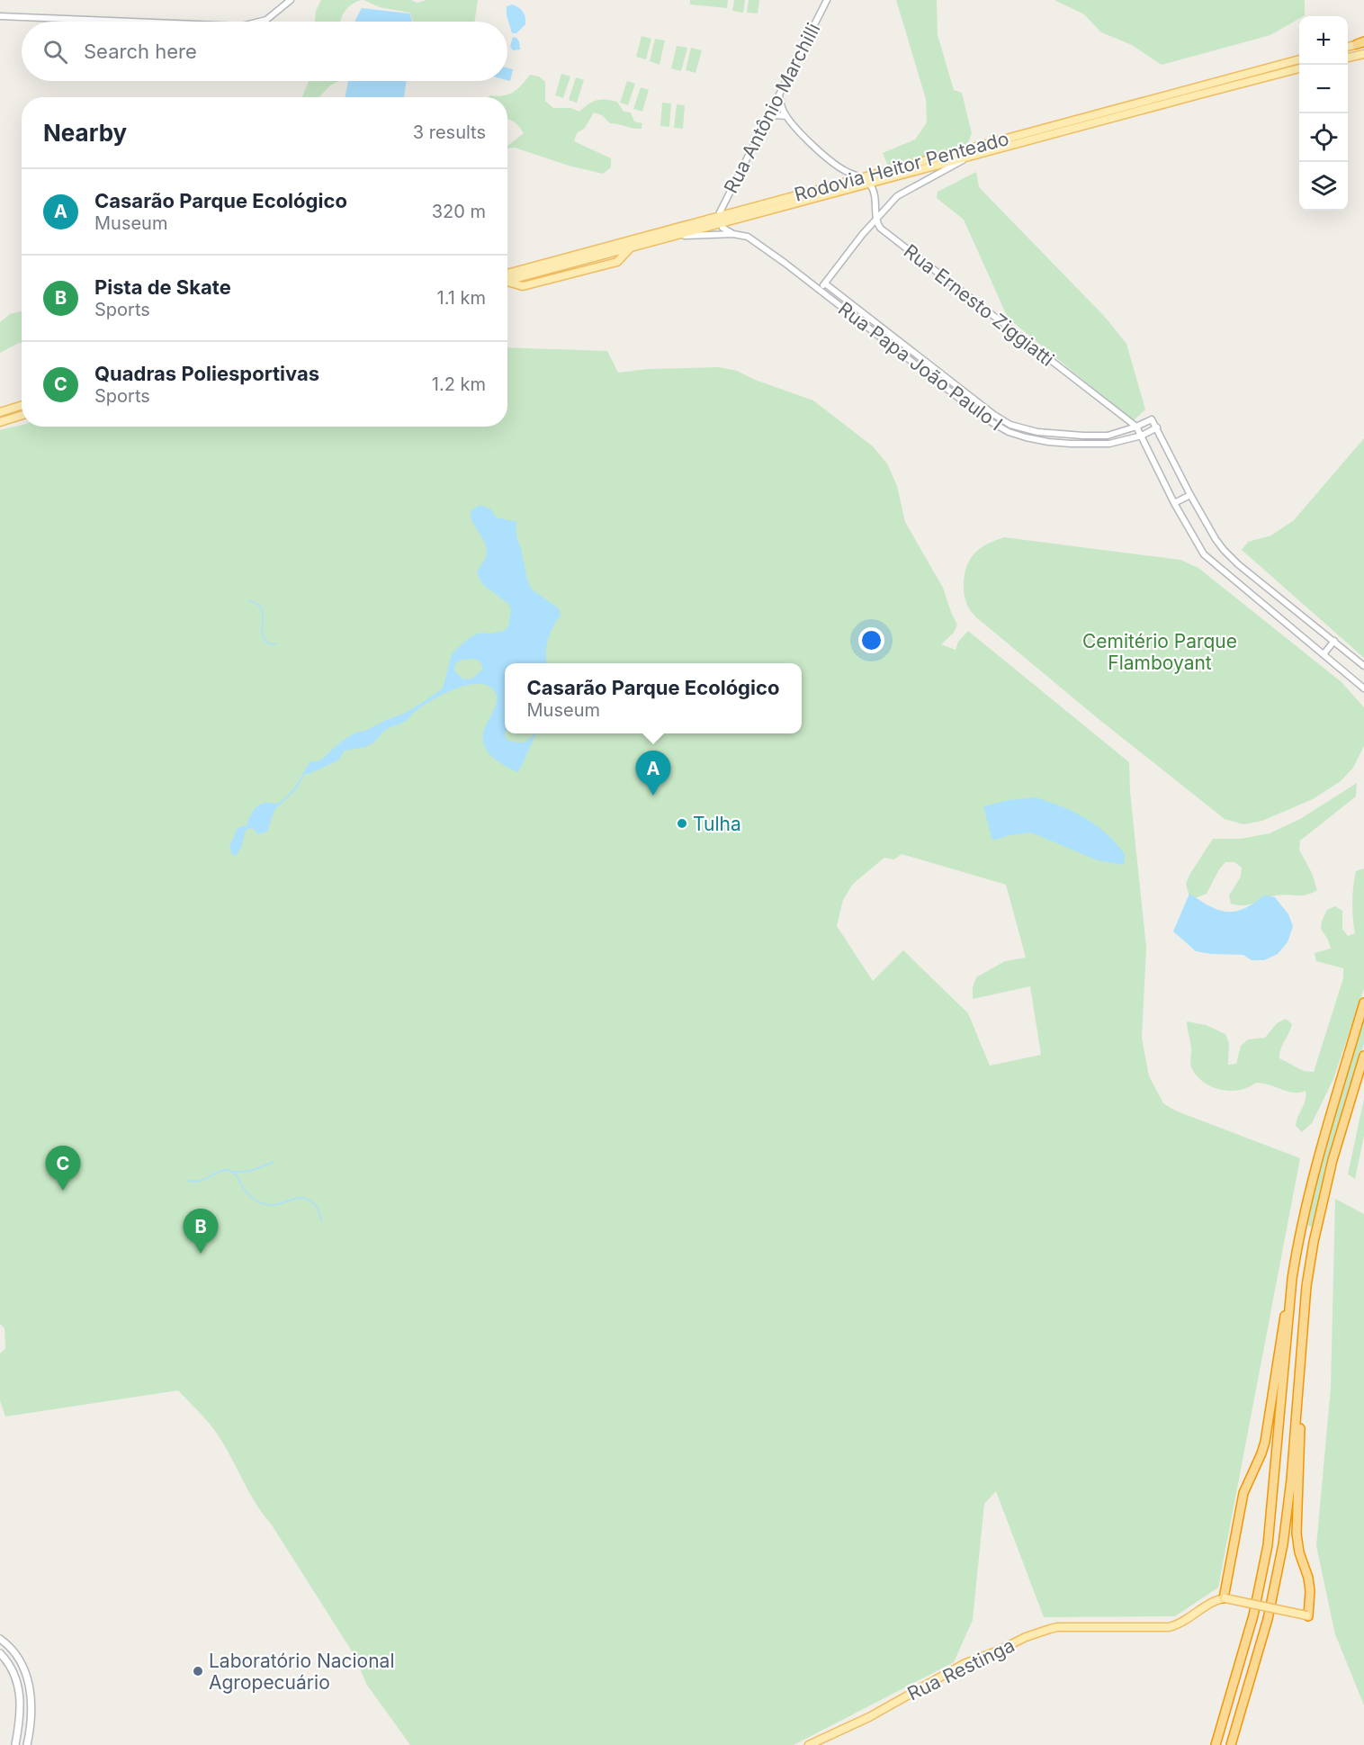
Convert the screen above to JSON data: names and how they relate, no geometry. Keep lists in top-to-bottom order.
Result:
{
  "streets": {
    "main road": ["Rodovia Heitor Penteado", "Rua Restinga"],
    "street": ["Rua Antônio Marchilli", "Rua Ernesto Ziggiatti", "Rua Papa João Paulo I"]
  },
  "crossings": [
    ["Rua Antônio Marchilli", "Rodovia Heitor Penteado"],
    ["Rua Antônio Marchilli", "Rua Papa João Paulo I"],
    ["Rodovia Heitor Penteado", "Rua Papa João Paulo I"],
    ["Rua Ernesto Ziggiatti", "Rua Papa João Paulo I"]
  ],
  "parks": ["Cemitério Parque Flamboyant"],
  "places": ["Tulha", "Laboratório Nacional Agropecuário"],
  "page": {
    "map_buttons": ["+", "−"],
    "search": "Search here",
    "heading": ["Nearby", "3 results"],
    "list": [
      {
        "mark": "A",
        "name": "Casarão Parque Ecológico",
        "note": "Museum",
        "value": "320 m"
      },
      {
        "mark": "B",
        "name": "Pista de Skate",
        "note": "Sports",
        "value": "1.1 km"
      },
      {
        "mark": "C",
        "name": "Quadras Poliesportivas",
        "note": "Sports",
        "value": "1.2 km"
      }
    ],
    "popup": ["Casarão Parque Ecológico", "Museum"],
    "pins": ["A", "C", "B"]
  }
}
